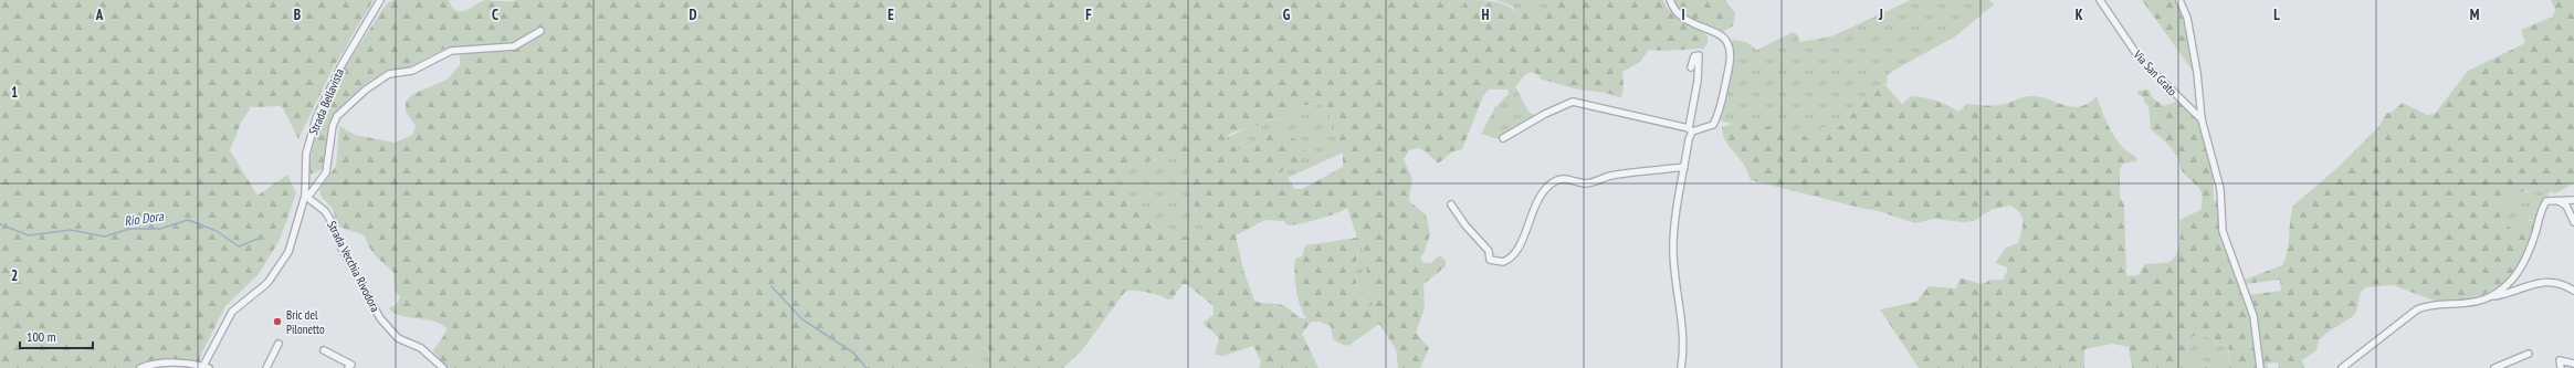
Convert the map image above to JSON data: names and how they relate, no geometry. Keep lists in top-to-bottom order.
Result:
{
  "streets": {
    "street": ["Via San Grato", "Strada Bellavista", "Strada Vecchia Rivodora"]
  },
  "crossings": [
    ["Strada Bellavista", "Strada Vecchia Rivodora"]
  ],
  "water": ["Rio Dora"],
  "places": ["Bric del Pilonetto"],
  "scale_bar": "100 m",
  "grid": {
    "columns": [
      "A",
      "B",
      "C",
      "D",
      "E",
      "F",
      "G",
      "H",
      "I",
      "J",
      "K",
      "L",
      "M"
    ],
    "rows": ["1", "2"]
  }
}
